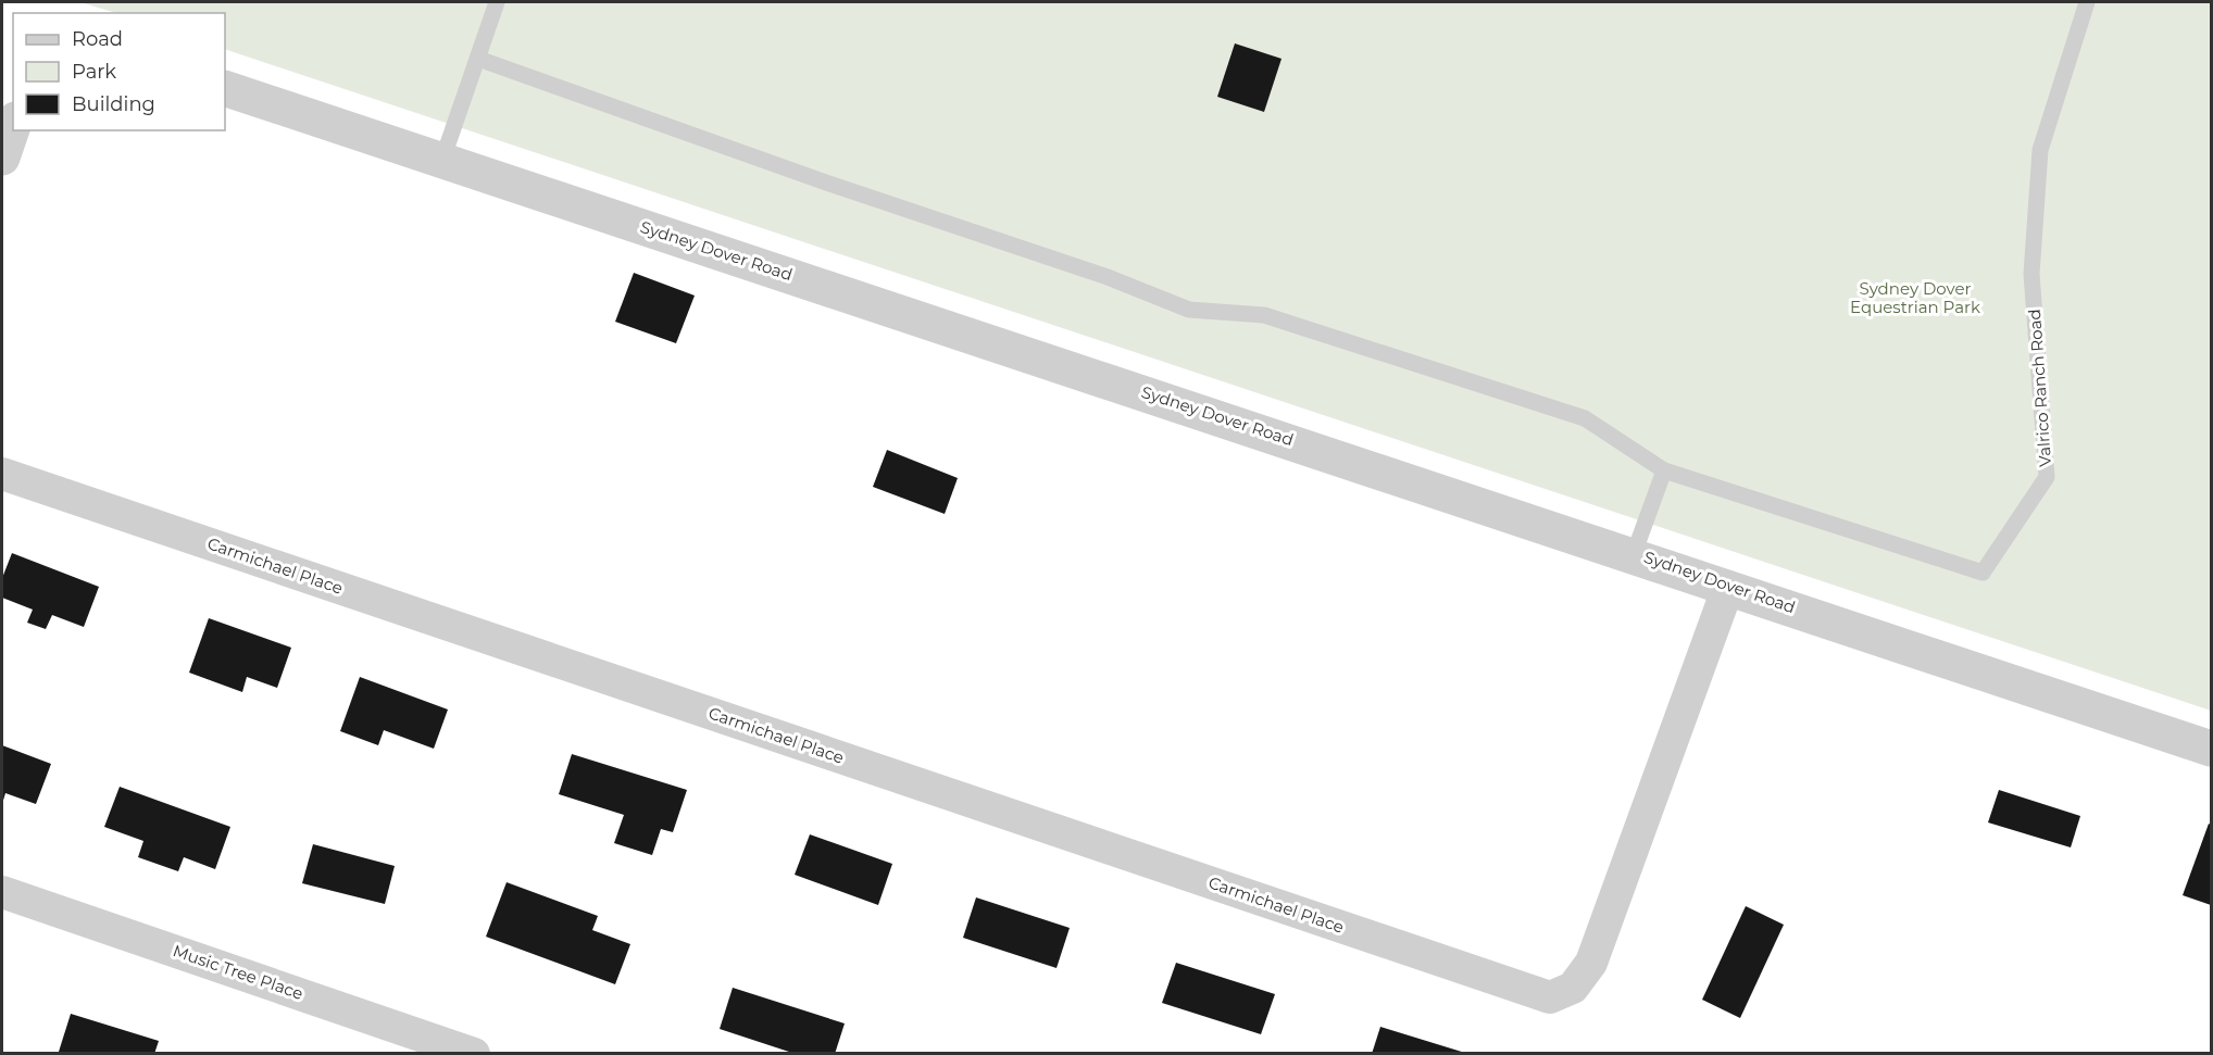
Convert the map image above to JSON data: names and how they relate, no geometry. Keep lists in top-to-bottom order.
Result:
{
  "streets": {
    "street": ["Sydney Dover Road", "Carmichael Place", "Music Tree Place"],
    "lane": ["Valrico Ranch Road"]
  },
  "crossings": [
    ["Sydney Dover Road", "Carmichael Place"]
  ],
  "parks": ["Sydney Dover Equestrian Park"],
  "legend": ["Road", "Park", "Building"]
}
